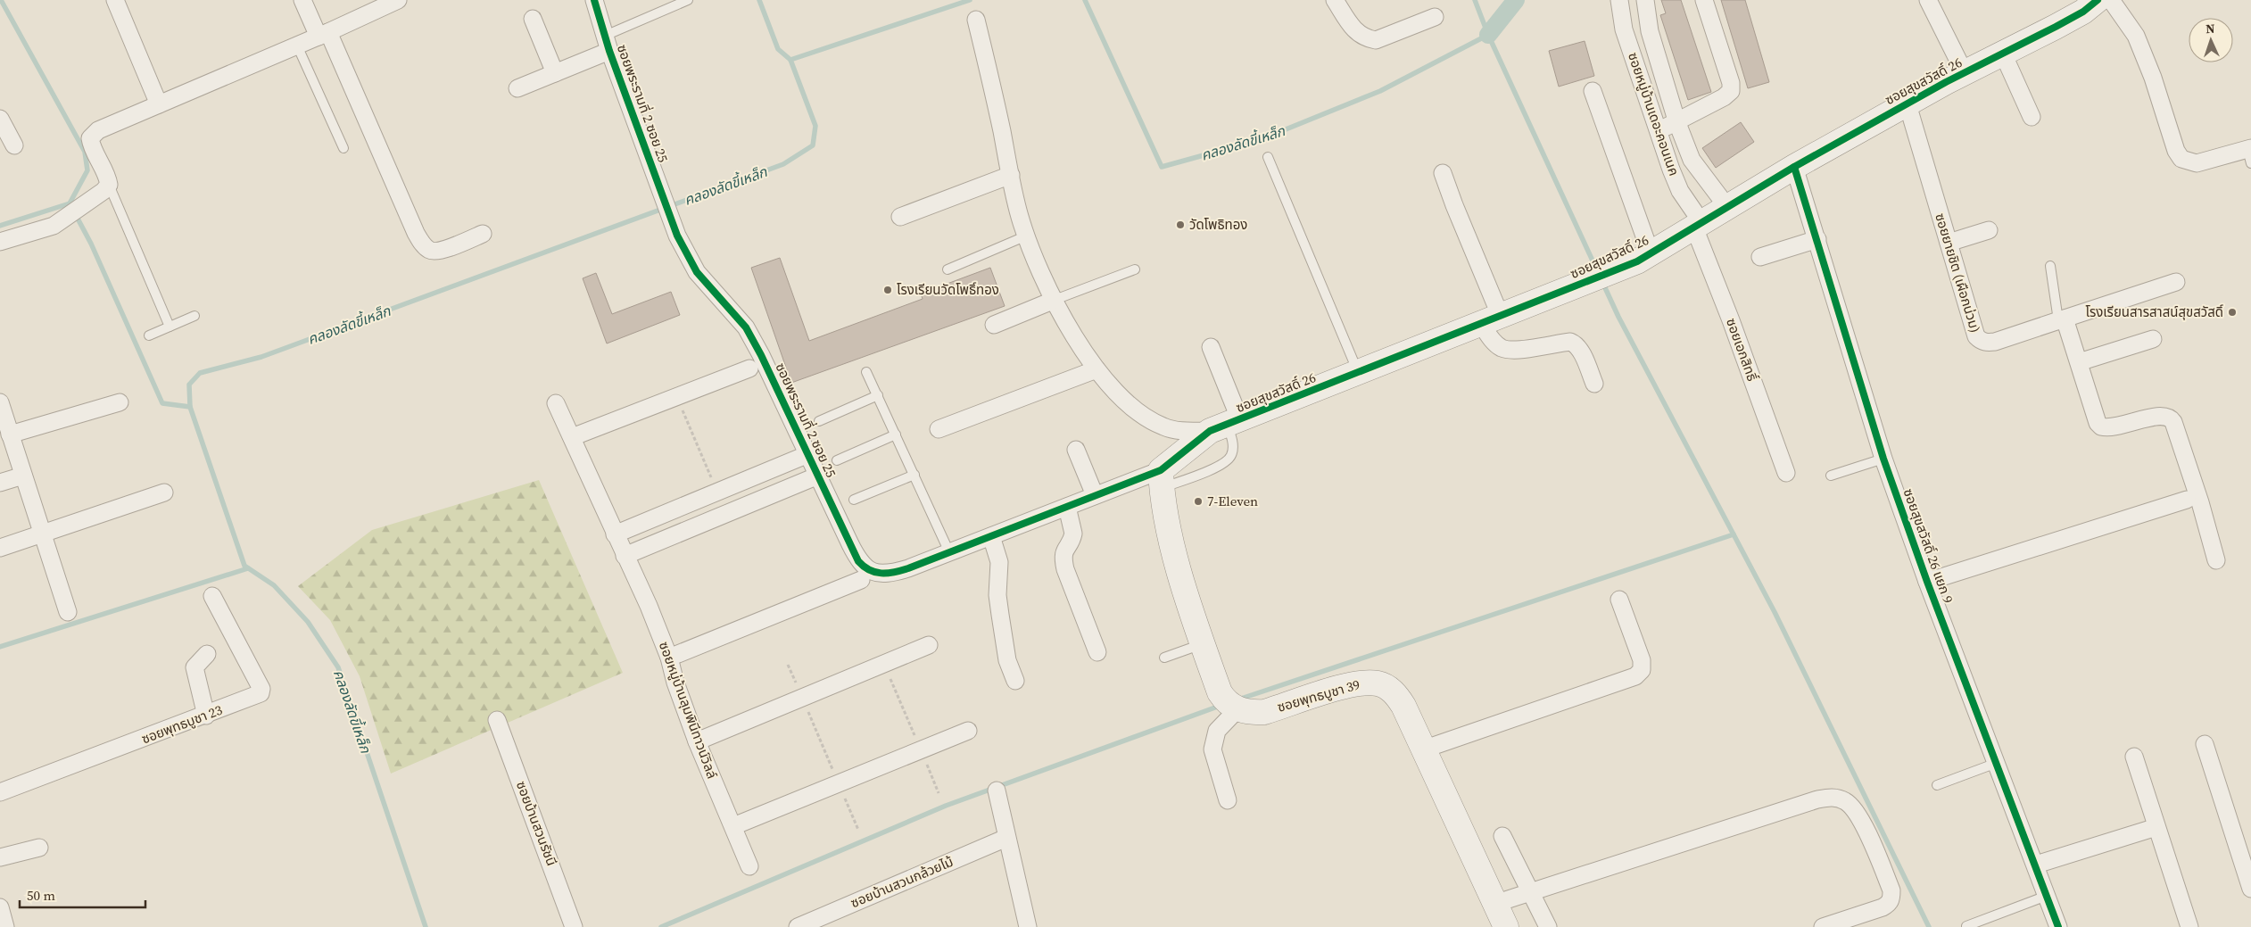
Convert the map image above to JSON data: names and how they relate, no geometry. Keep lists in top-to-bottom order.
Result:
{
  "streets": {
    "street": [
      "ซอยสุขสวัสดิ์ 26",
      "ซอยพระรามที่ 2 ซอย 25",
      "ซอยหมู่บ้านเดอะคอนเนค",
      "ซอยยายชิต (เผือกน่วม)",
      "ซอยเอกสิทธิ์",
      "ซอยสุขสวัสดิ์ 26 แยก 9",
      "ซอยพุทธบูชา 39",
      "ซอยหมู่บ้านลุมพินีทาวน์วิลล์",
      "ซอยพุทธบูชา 23",
      "ซอยบ้านสวนรัชนี",
      "ซอยบ้านสวนกล้วยไม้"
    ]
  },
  "crossings": [
    ["ซอยสุขสวัสดิ์ 26", "ซอยพระรามที่ 2 ซอย 25"],
    ["ซอยสุขสวัสดิ์ 26", "ซอยหมู่บ้านเดอะคอนเนค"],
    ["ซอยสุขสวัสดิ์ 26", "ซอยยายชิต (เผือกน่วม)"],
    ["ซอยสุขสวัสดิ์ 26", "ซอยเอกสิทธิ์"],
    ["ซอยสุขสวัสดิ์ 26", "ซอยสุขสวัสดิ์ 26 แยก 9"],
    ["ซอยหมู่บ้านเดอะคอนเนค", "ซอยเอกสิทธิ์"]
  ],
  "water": ["คลองลัดขี้เหล็ก"],
  "places": [
    "วัดโพธิทอง",
    "โรงเรียนวัดโพธิ์ทอง",
    "โรงเรียนสารสาสน์สุขสวัสดิ์",
    "7-Eleven"
  ],
  "scale_bar": "50 m",
  "north": "top"
}
